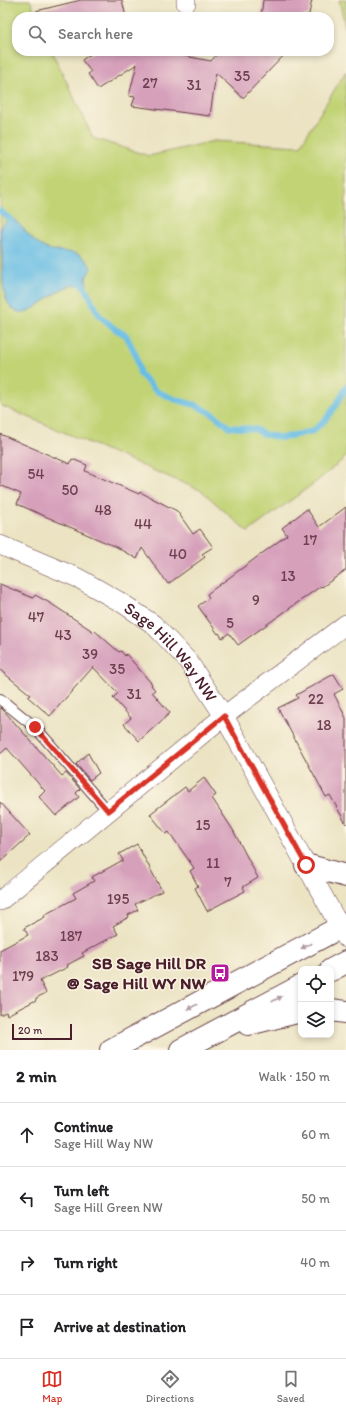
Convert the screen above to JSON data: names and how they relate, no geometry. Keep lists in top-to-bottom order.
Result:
{
  "streets": {
    "street": ["Sage Hill Way NW"]
  },
  "places": {
    "bus stop": ["SB Sage Hill DR @ Sage Hill WY NW"]
  },
  "house_numbers": [
    "35",
    "27",
    "31",
    "54",
    "50",
    "48",
    "44",
    "17",
    "40",
    "13",
    "9",
    "47",
    "5",
    "43",
    "39",
    "35",
    "31",
    "22",
    "18",
    "15",
    "11",
    "7",
    "195",
    "187",
    "183",
    "179"
  ],
  "scale_bar": "20 m",
  "page": {
    "search": "Search here",
    "scale": "20 m",
    "heading": ["2 min", "Walk · 150 m"],
    "list": [
      ["Continue", "Sage Hill Way NW", "60 m"],
      ["Turn left", "Sage Hill Green NW", "50 m"],
      ["Turn right", "40 m"],
      "Arrive at destination"
    ],
    "nav": ["Map", "Directions", "Saved"]
  }
}
